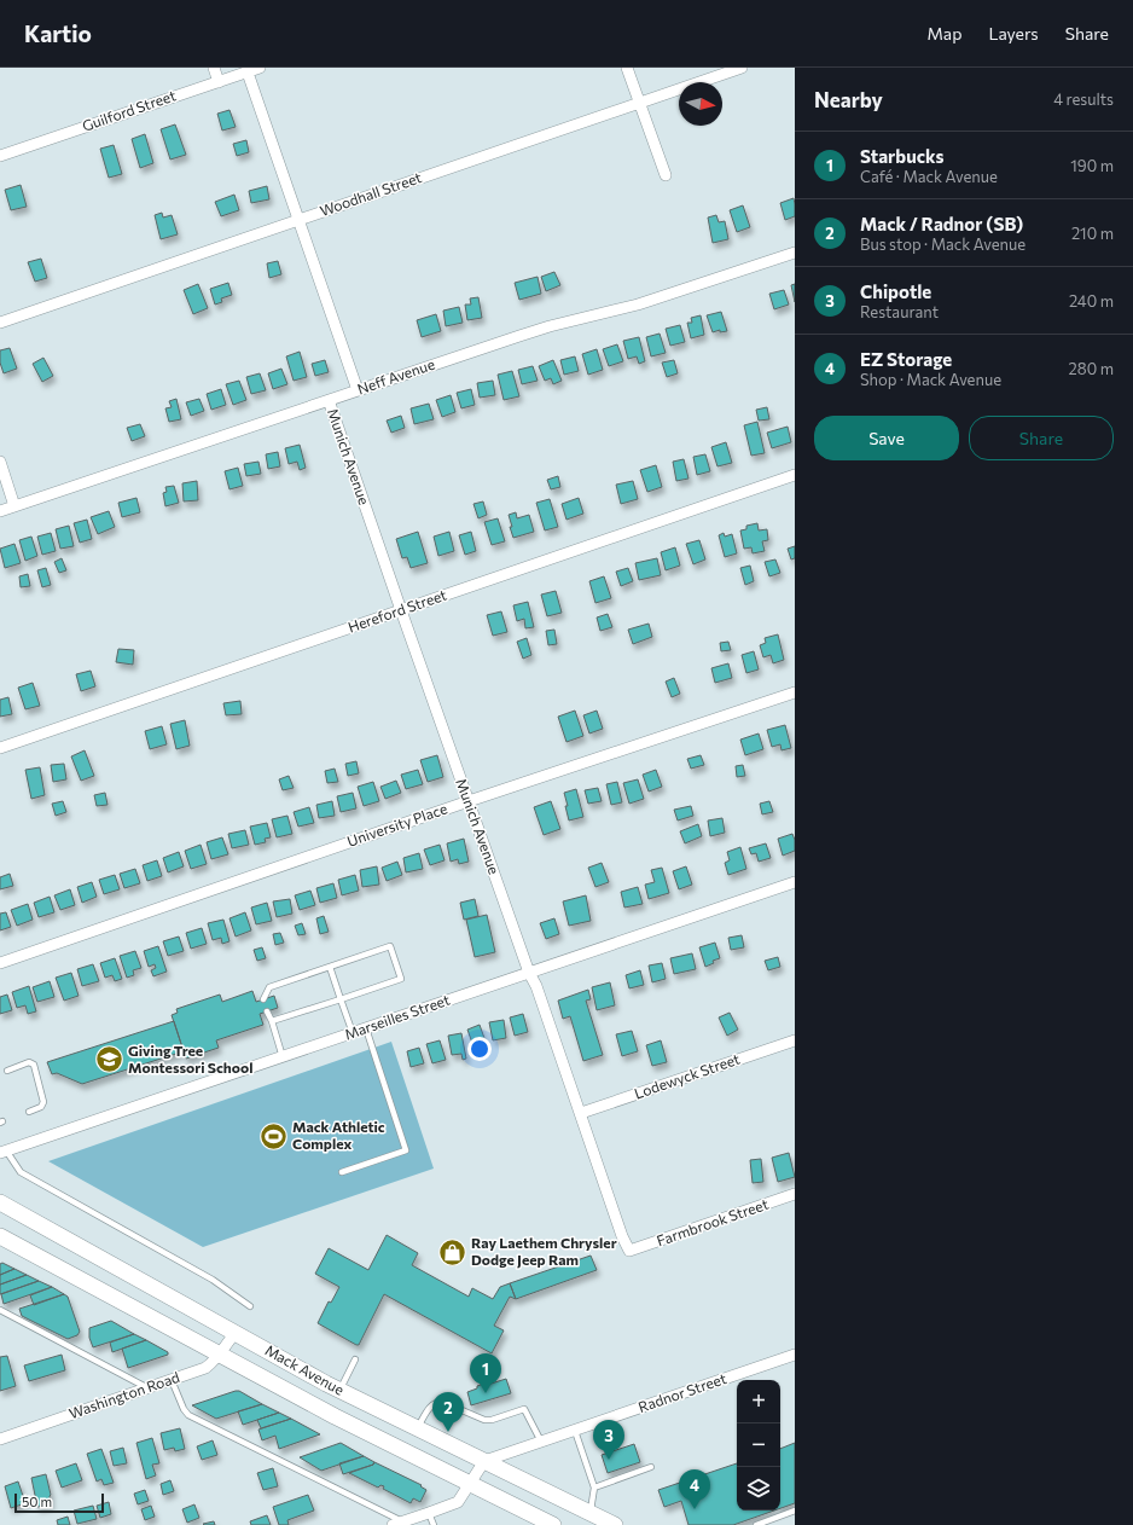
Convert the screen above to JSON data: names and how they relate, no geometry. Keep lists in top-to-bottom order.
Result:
{
  "streets": {
    "main road": ["Mack Avenue"],
    "street": [
      "Guilford Street",
      "Woodhall Street",
      "Neff Avenue",
      "Munich Avenue",
      "Hereford Street",
      "University Place",
      "Marseilles Street",
      "Lodewyck Street",
      "Farmbrook Street",
      "Radnor Street",
      "Washington Road"
    ]
  },
  "crossings": [
    ["Neff Avenue", "Munich Avenue"],
    ["Munich Avenue", "Hereford Street"],
    ["Munich Avenue", "University Place"],
    ["Munich Avenue", "Marseilles Street"],
    ["Munich Avenue", "Lodewyck Street"],
    ["Munich Avenue", "Farmbrook Street"],
    ["Mack Avenue", "Radnor Street"],
    ["Mack Avenue", "Washington Road"]
  ],
  "places": {
    "school or university": ["Giving Tree Montessori School"],
    "sports": ["Mack Athletic Complex"],
    "shop": ["Ray Laethem Chrysler Dodge Jeep Ram"]
  },
  "scale_bar": "50 m",
  "north": "right",
  "page": {
    "header": "Kartio",
    "nav": ["Map", "Layers", "Share"],
    "heading": ["Nearby", "4 results"],
    "list": [
      {
        "mark": "1",
        "name": "Starbucks",
        "note": "Café · Mack Avenue",
        "value": "190 m"
      },
      {
        "mark": "2",
        "name": "Mack / Radnor (SB)",
        "note": "Bus stop · Mack Avenue",
        "value": "210 m"
      },
      {
        "mark": "3",
        "name": "Chipotle",
        "note": "Restaurant",
        "value": "240 m"
      },
      {
        "mark": "4",
        "name": "EZ Storage",
        "note": "Shop · Mack Avenue",
        "value": "280 m"
      }
    ],
    "buttons": ["Save", "Share"],
    "pins": [
      "1",
      "2",
      "3",
      "4"
    ],
    "map_buttons": ["+", "−"],
    "scale": "50 m"
  }
}
